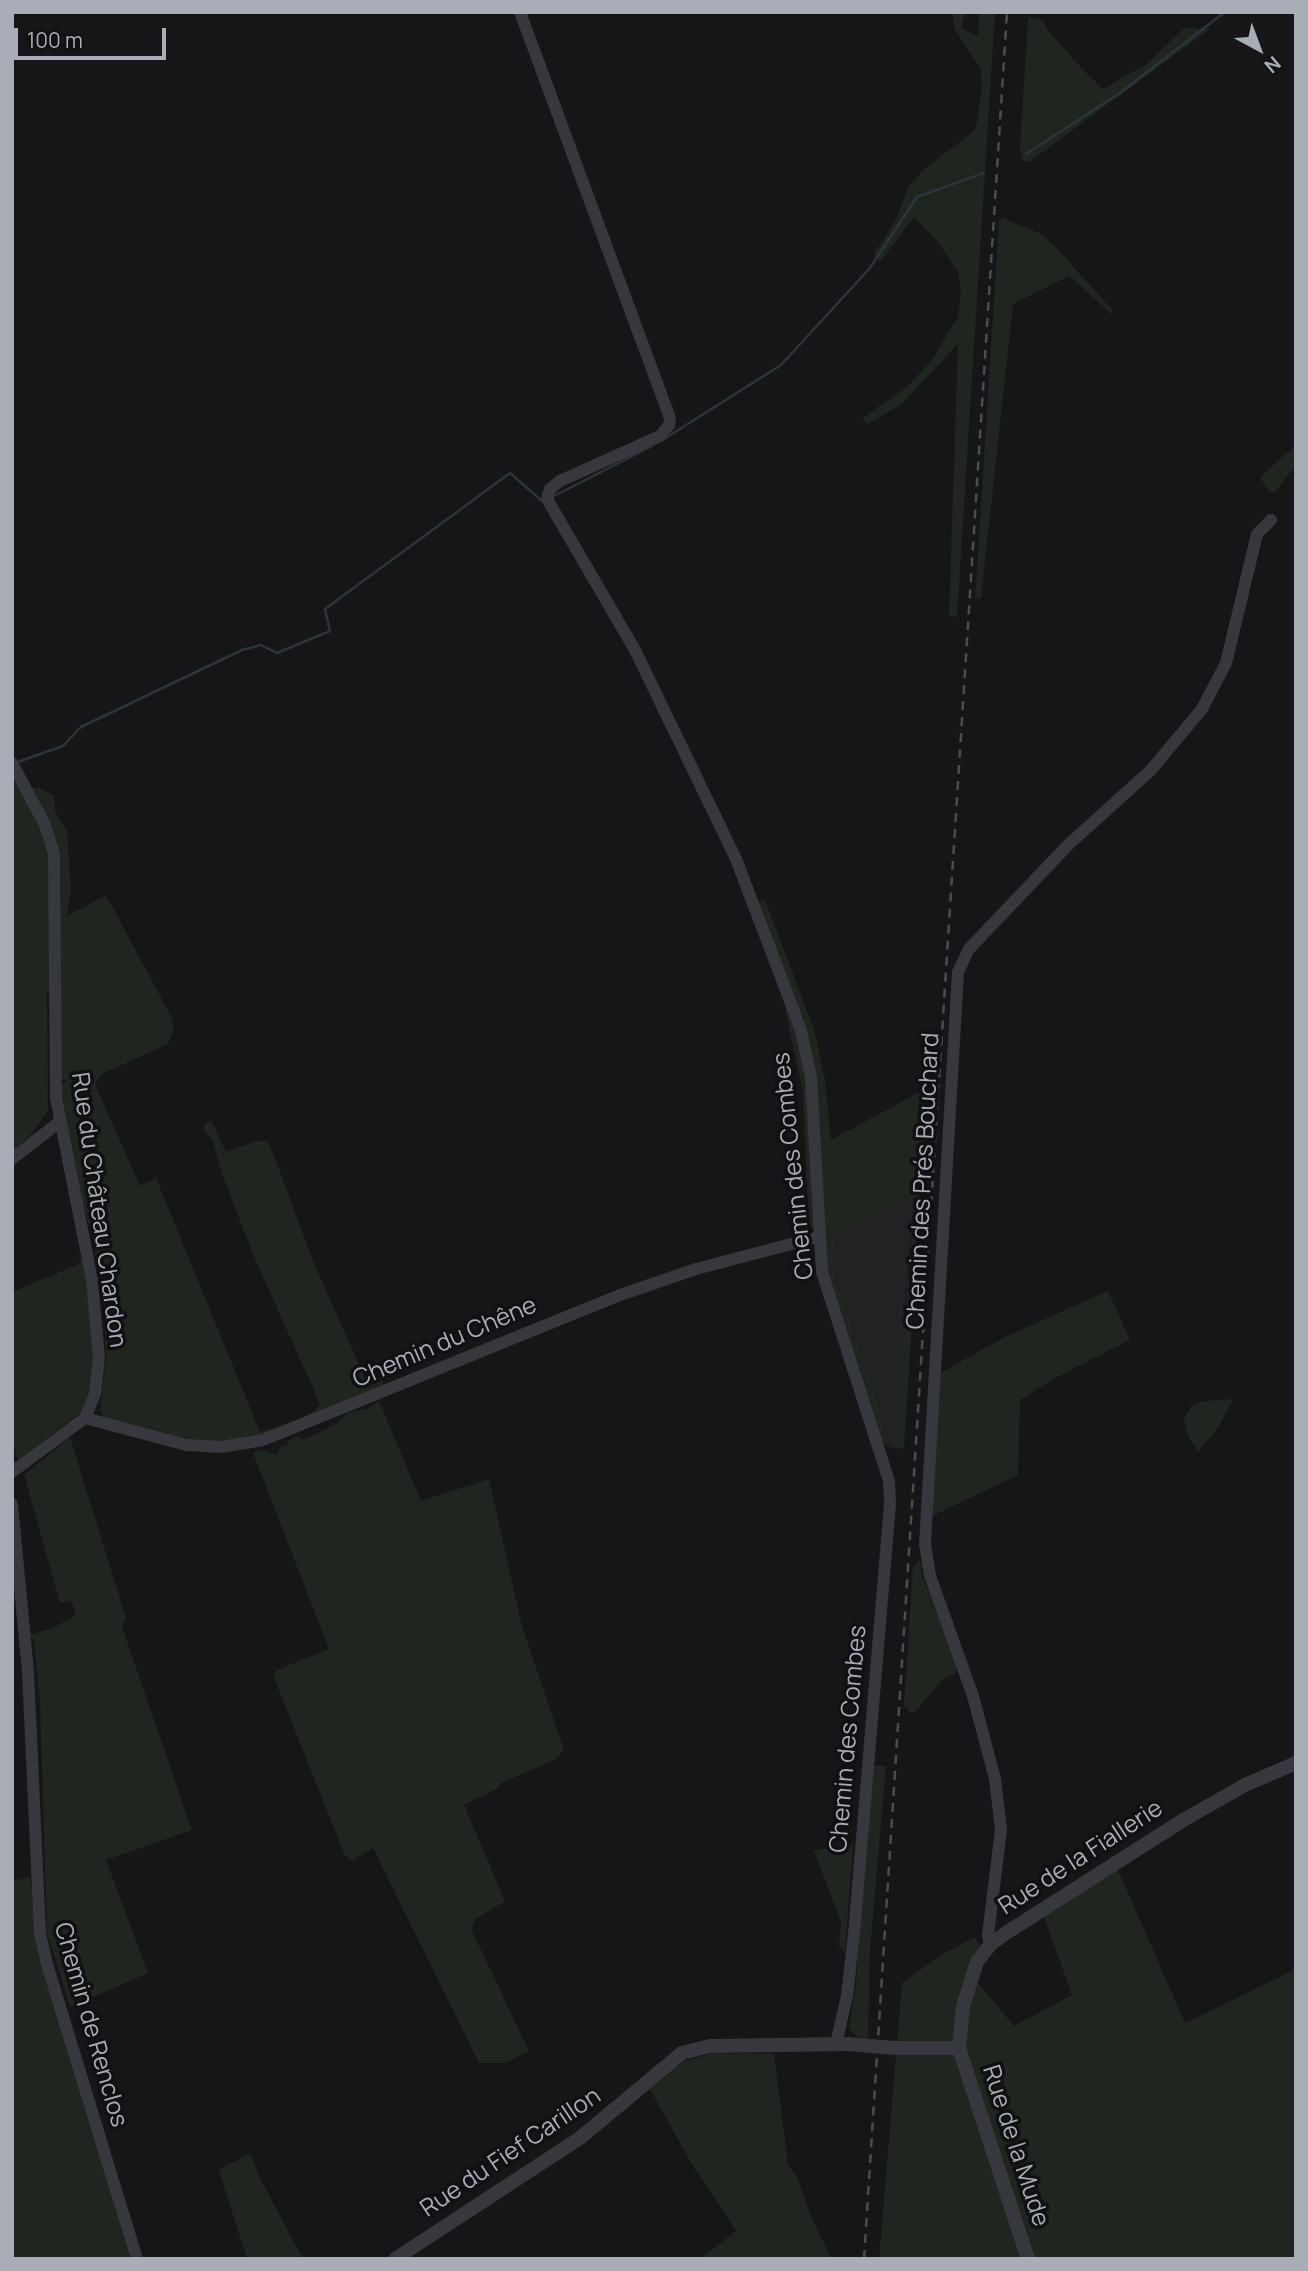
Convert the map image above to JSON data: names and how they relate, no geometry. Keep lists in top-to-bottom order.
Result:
{
  "streets": {
    "street": [
      "Chemin des Combes",
      "Chemin des Prés Bouchard",
      "Rue du Château Chardon",
      "Chemin du Chêne",
      "Rue de la Fiallerie",
      "Chemin de Renclos",
      "Rue de la Mude",
      "Rue du Fief Carillon"
    ]
  },
  "crossings": [
    ["Chemin des Combes", "Chemin du Chêne"],
    ["Chemin des Combes", "Rue du Fief Carillon"],
    ["Chemin des Prés Bouchard", "Rue de la Fiallerie"],
    ["Rue du Château Chardon", "Chemin du Chêne"],
    ["Rue de la Fiallerie", "Rue de la Mude"],
    ["Rue de la Fiallerie", "Rue du Fief Carillon"],
    ["Rue de la Mude", "Rue du Fief Carillon"]
  ],
  "scale_bar": "100 m",
  "north": "bottom right"
}
